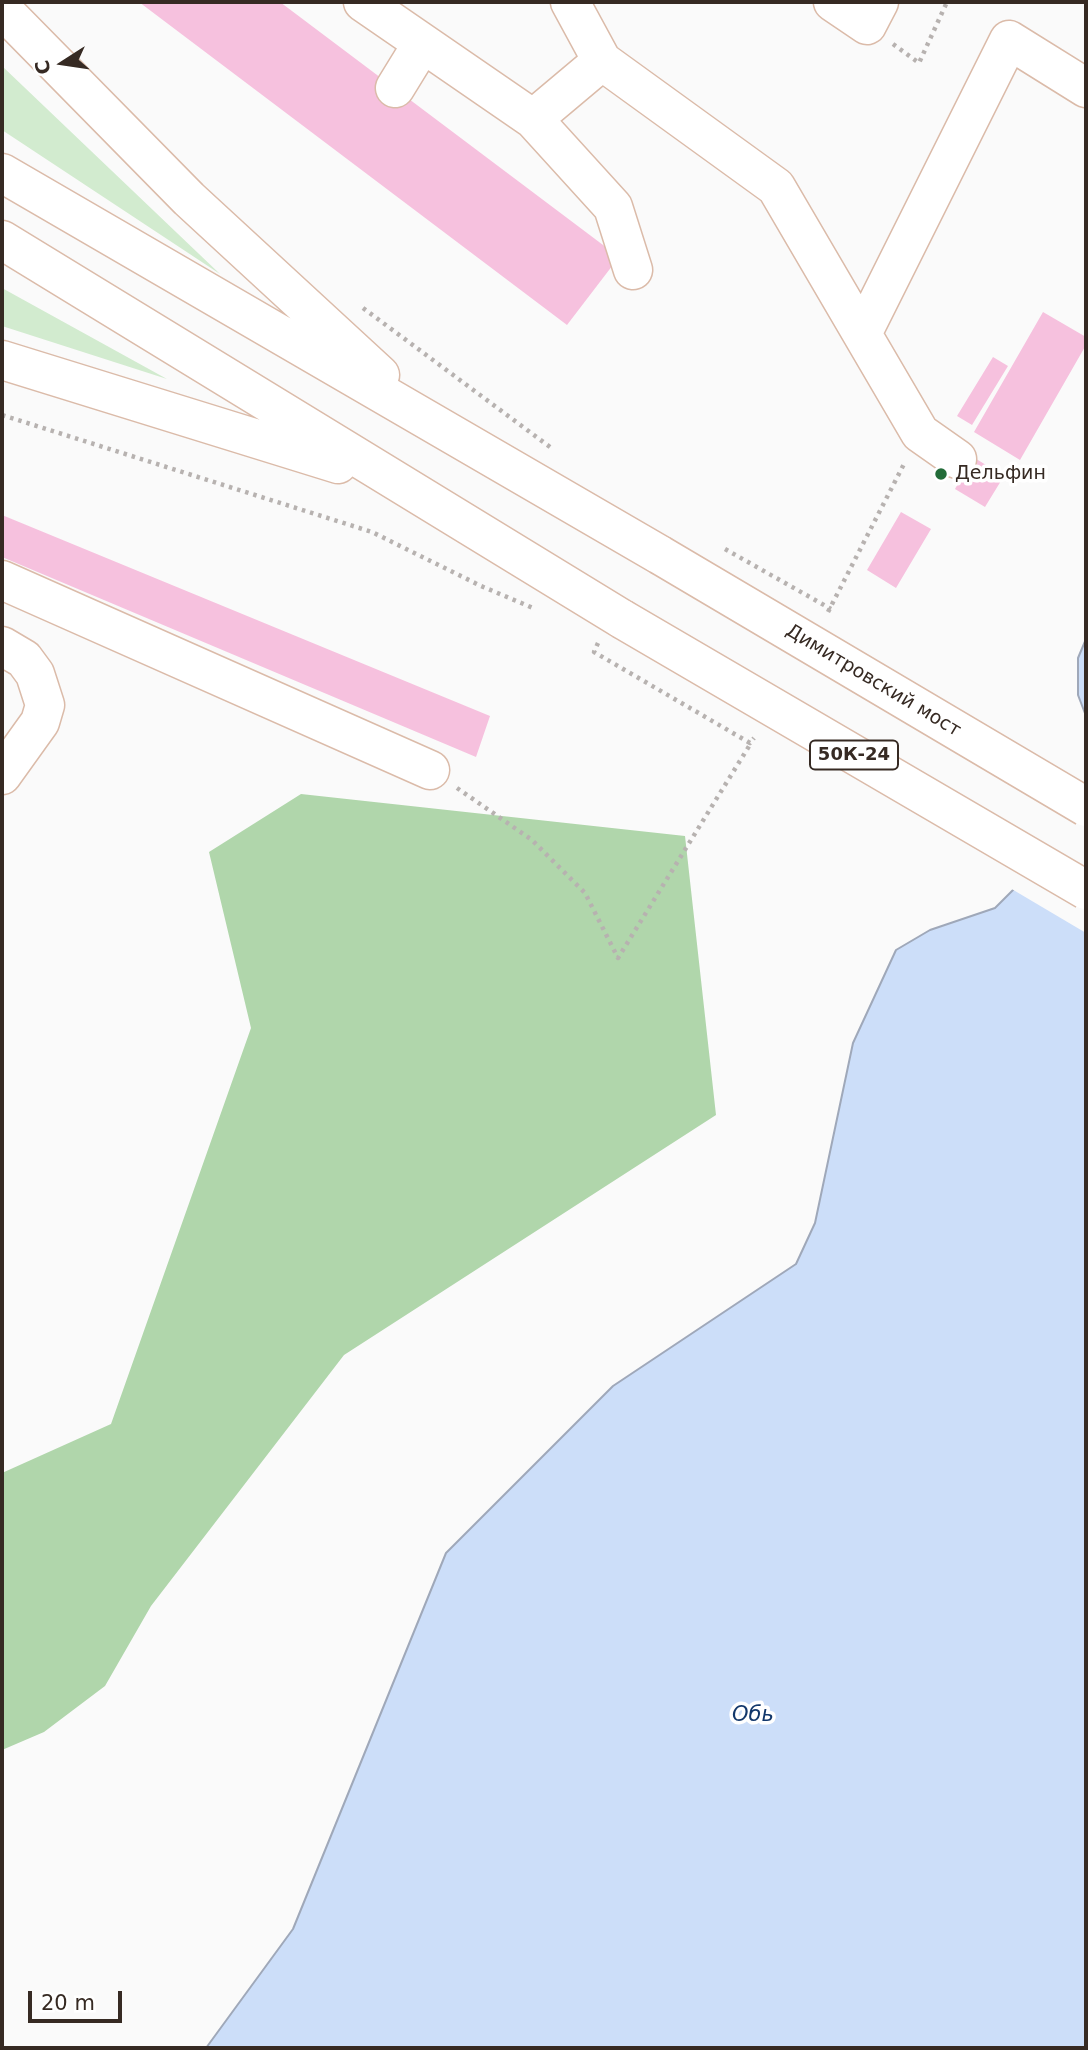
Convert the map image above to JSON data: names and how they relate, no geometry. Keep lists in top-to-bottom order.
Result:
{
  "streets": {
    "main road": ["Димитровский мост", "50К-24"]
  },
  "water": ["Обь"],
  "places": ["Дельфин"],
  "scale_bar": "20 m",
  "north": "left"
}
